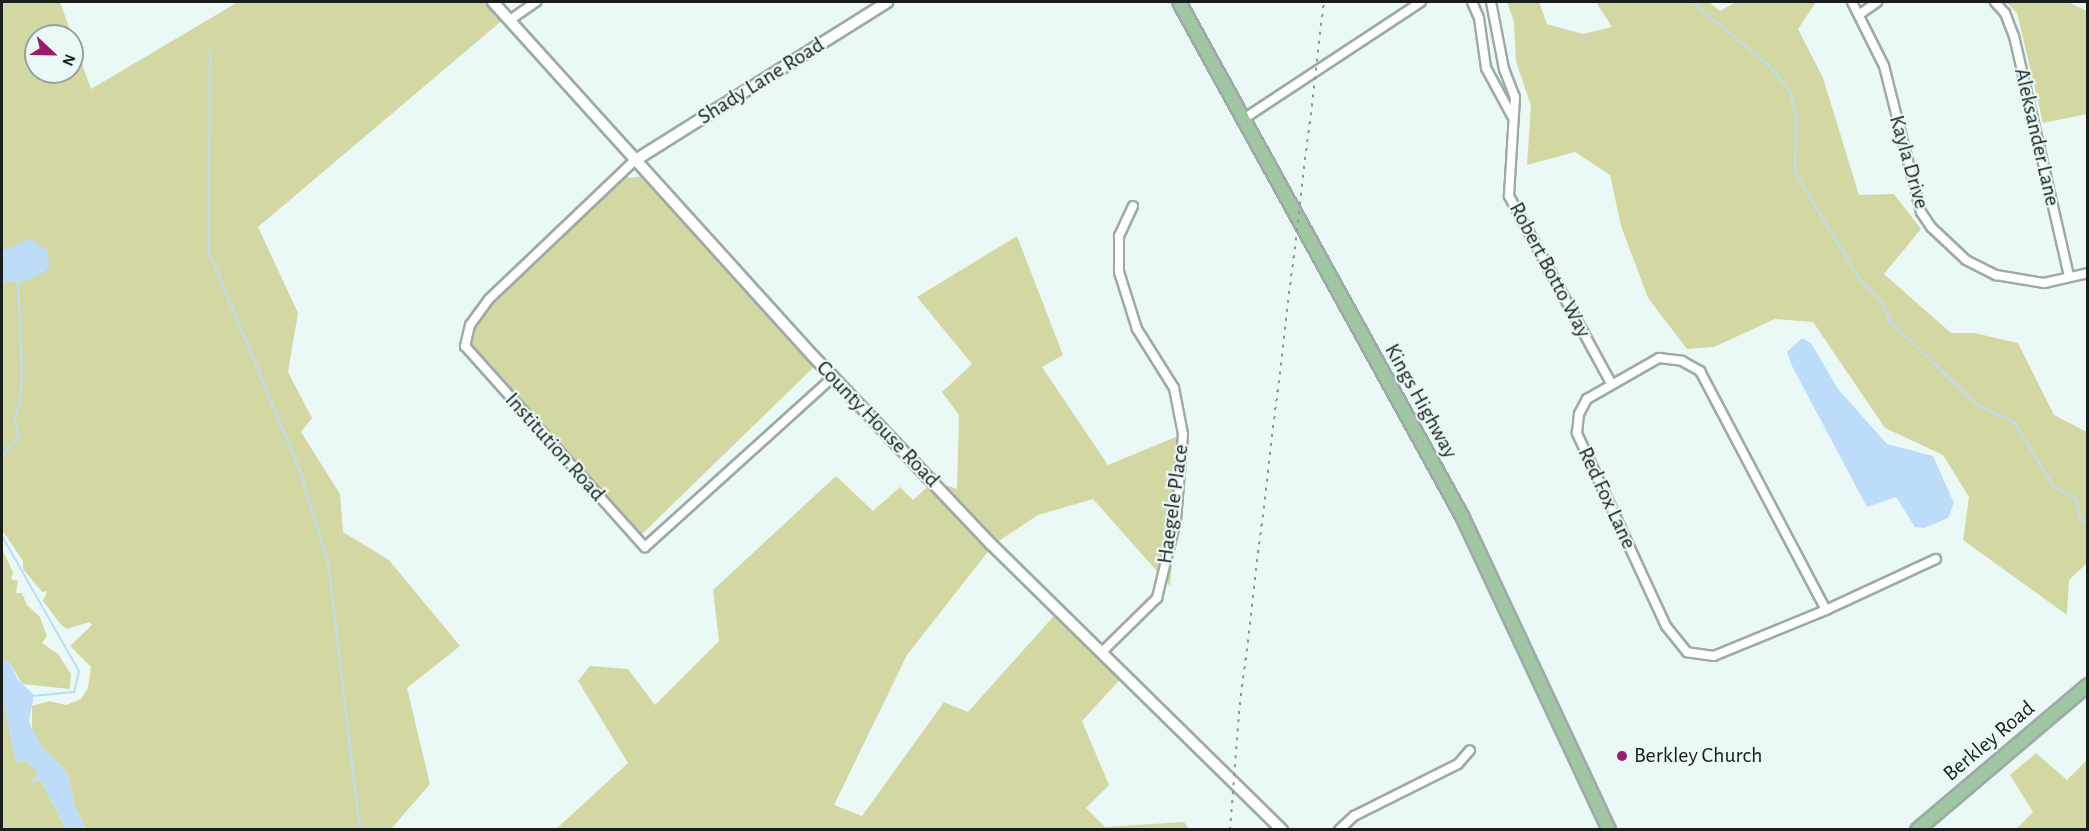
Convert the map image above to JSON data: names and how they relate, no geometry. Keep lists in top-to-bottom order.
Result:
{
  "streets": {
    "main road": ["Kings Highway", "Berkley Road"],
    "street": [
      "Shady Lane Road",
      "Aleksander Lane",
      "Kayla Drive",
      "Robert Botto Way",
      "County House Road",
      "Institution Road",
      "Red Fox Lane",
      "Haegele Place"
    ]
  },
  "crossings": [
    ["Shady Lane Road", "County House Road"],
    ["Shady Lane Road", "Institution Road"],
    ["Aleksander Lane", "Kayla Drive"],
    ["Robert Botto Way", "Red Fox Lane"],
    ["County House Road", "Institution Road"],
    ["County House Road", "Haegele Place"]
  ],
  "places": ["Berkley Church"],
  "north": "right"
}
